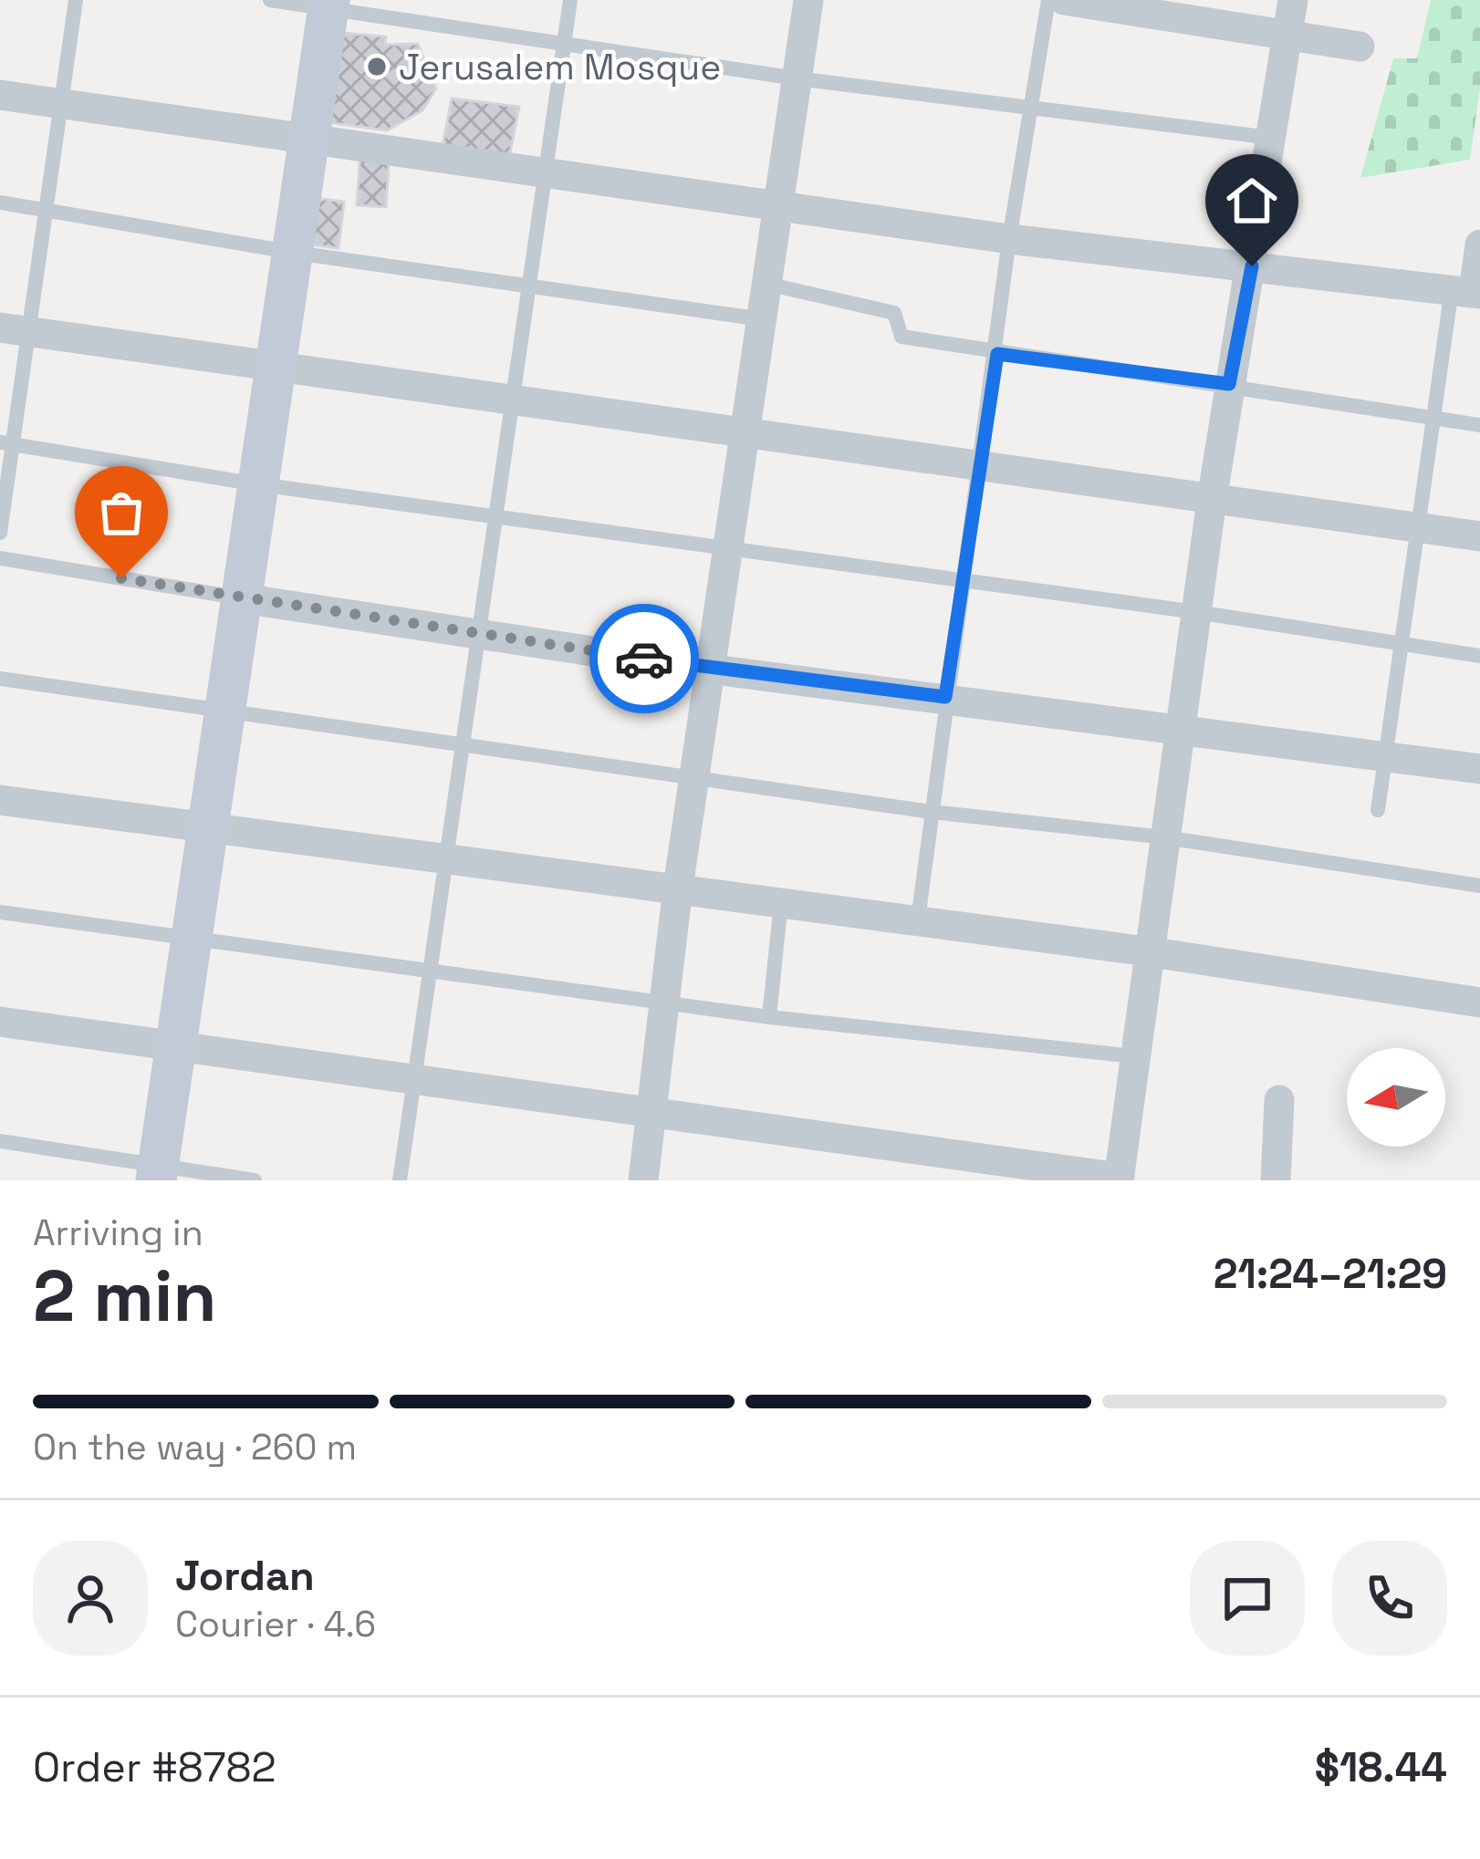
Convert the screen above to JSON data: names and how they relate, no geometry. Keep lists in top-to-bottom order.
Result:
{
  "places": ["Jerusalem Mosque"],
  "north": "left",
  "page": {
    "heading": ["2 min", "Arriving in", "21:24–21:29"],
    "panel": [
      "Jordan",
      "Courier · 4.6",
      "Order #8782",
      "$18.44"
    ],
    "bar": "On the way · 260 m"
  }
}
